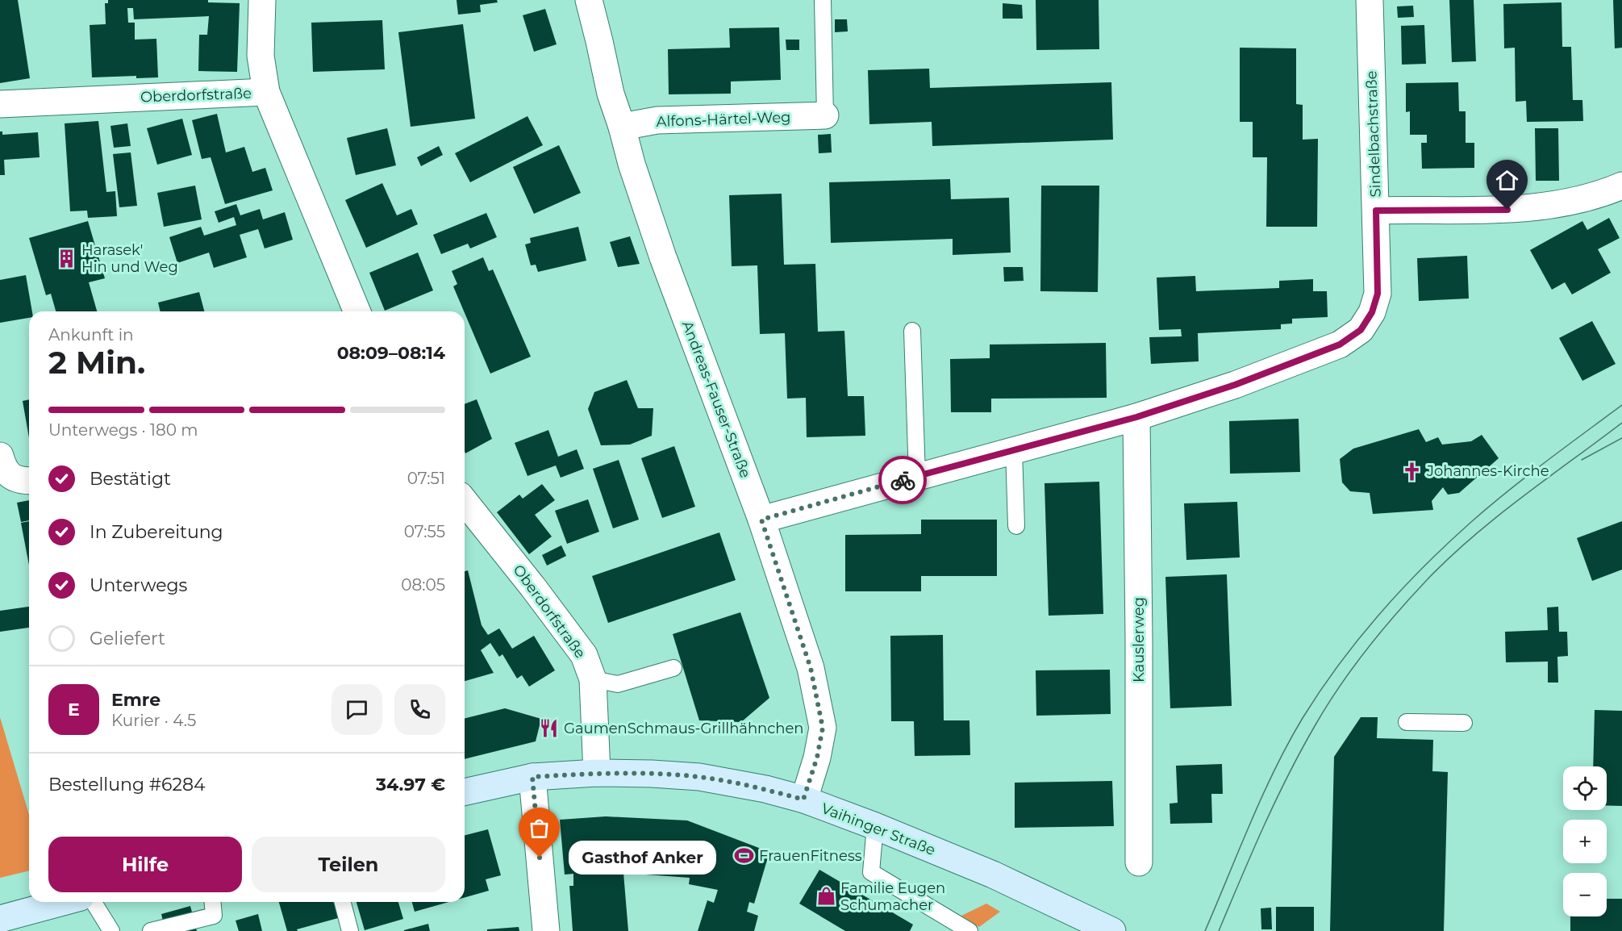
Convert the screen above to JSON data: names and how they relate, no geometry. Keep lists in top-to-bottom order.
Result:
{
  "streets": {
    "main road": ["Vaihinger Straße"],
    "street": [
      "Oberdorfstraße",
      "Alfons-Härtel-Weg",
      "Sindelbachstraße",
      "Andreas-Fauser-Straße",
      "Kauslerweg"
    ]
  },
  "crossings": [
    ["Oberdorfstraße", "Vaihinger Straße"],
    ["Alfons-Härtel-Weg", "Andreas-Fauser-Straße"],
    ["Sindelbachstraße", "Andreas-Fauser-Straße"],
    ["Sindelbachstraße", "Kauslerweg"],
    ["Andreas-Fauser-Straße", "Vaihinger Straße"]
  ],
  "places": {
    "building": ["Harasek' Hin und Weg"],
    "church": ["Johannes-Kirche"],
    "restaurant": ["GaumenSchmaus-Grillhähnchen"],
    "sports": ["FrauenFitness"],
    "other": ["Gasthof Anker"],
    "shop": ["Familie Eugen Schumacher"]
  },
  "page": {
    "heading": ["2 Min.", "Ankunft in", "08:09–08:14"],
    "panel": [
      "Emre",
      "Kurier · 4.5",
      "Bestellung #6284",
      "34.97 €"
    ],
    "bar": "Unterwegs · 180 m",
    "list": [
      ["Bestätigt", "07:51"],
      ["In Zubereitung", "07:55"],
      ["Unterwegs", "08:05"],
      "Geliefert"
    ],
    "round": "E",
    "map_buttons": ["+", "−"],
    "buttons": ["Hilfe", "Teilen"],
    "bubble": "Gasthof Anker"
  }
}
